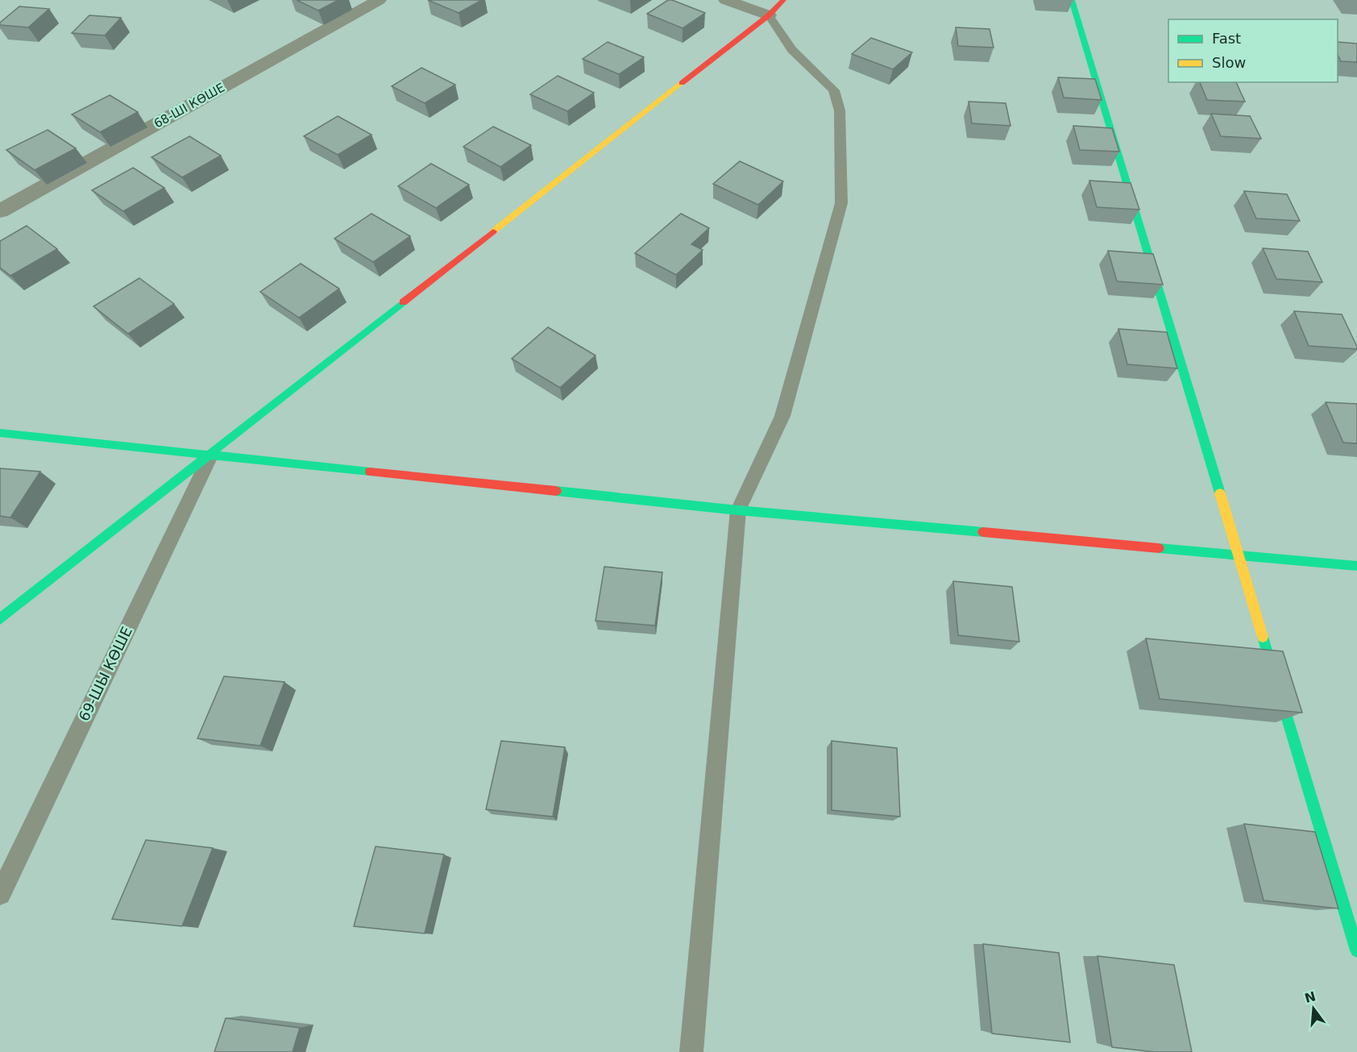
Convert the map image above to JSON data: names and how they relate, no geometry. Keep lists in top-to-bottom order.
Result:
{
  "streets": {
    "street": ["68-ШІ КӨШЕ"],
    "lane": ["69-ШЫ КӨШЕ"]
  },
  "legend": ["Fast", "Slow"],
  "north": "top"
}
